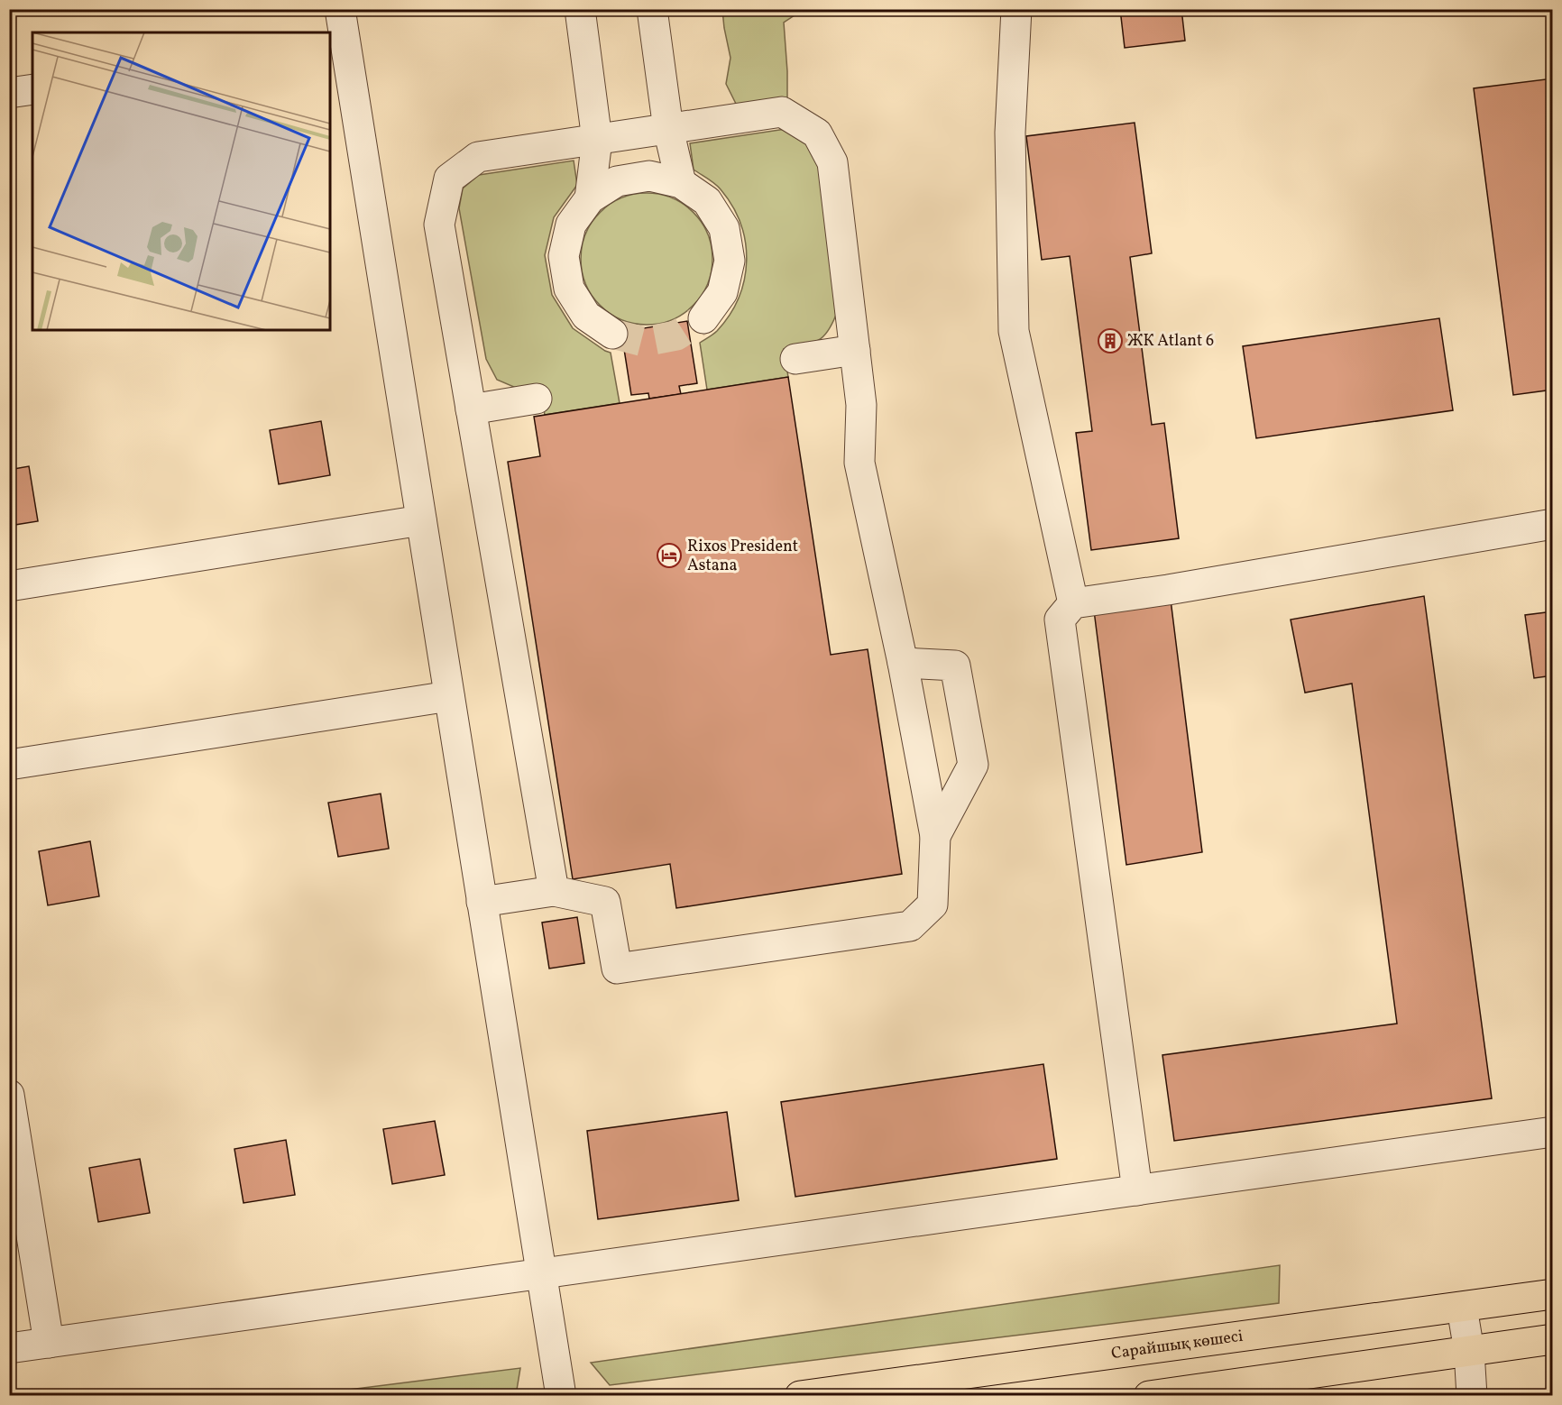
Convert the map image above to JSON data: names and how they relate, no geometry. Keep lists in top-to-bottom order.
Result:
{
  "streets": {
    "main road": ["Сарайшық көшесі"]
  },
  "places": {
    "building": ["ЖК Atlant 6"],
    "hotel": ["Rixos President Astana"]
  }
}
